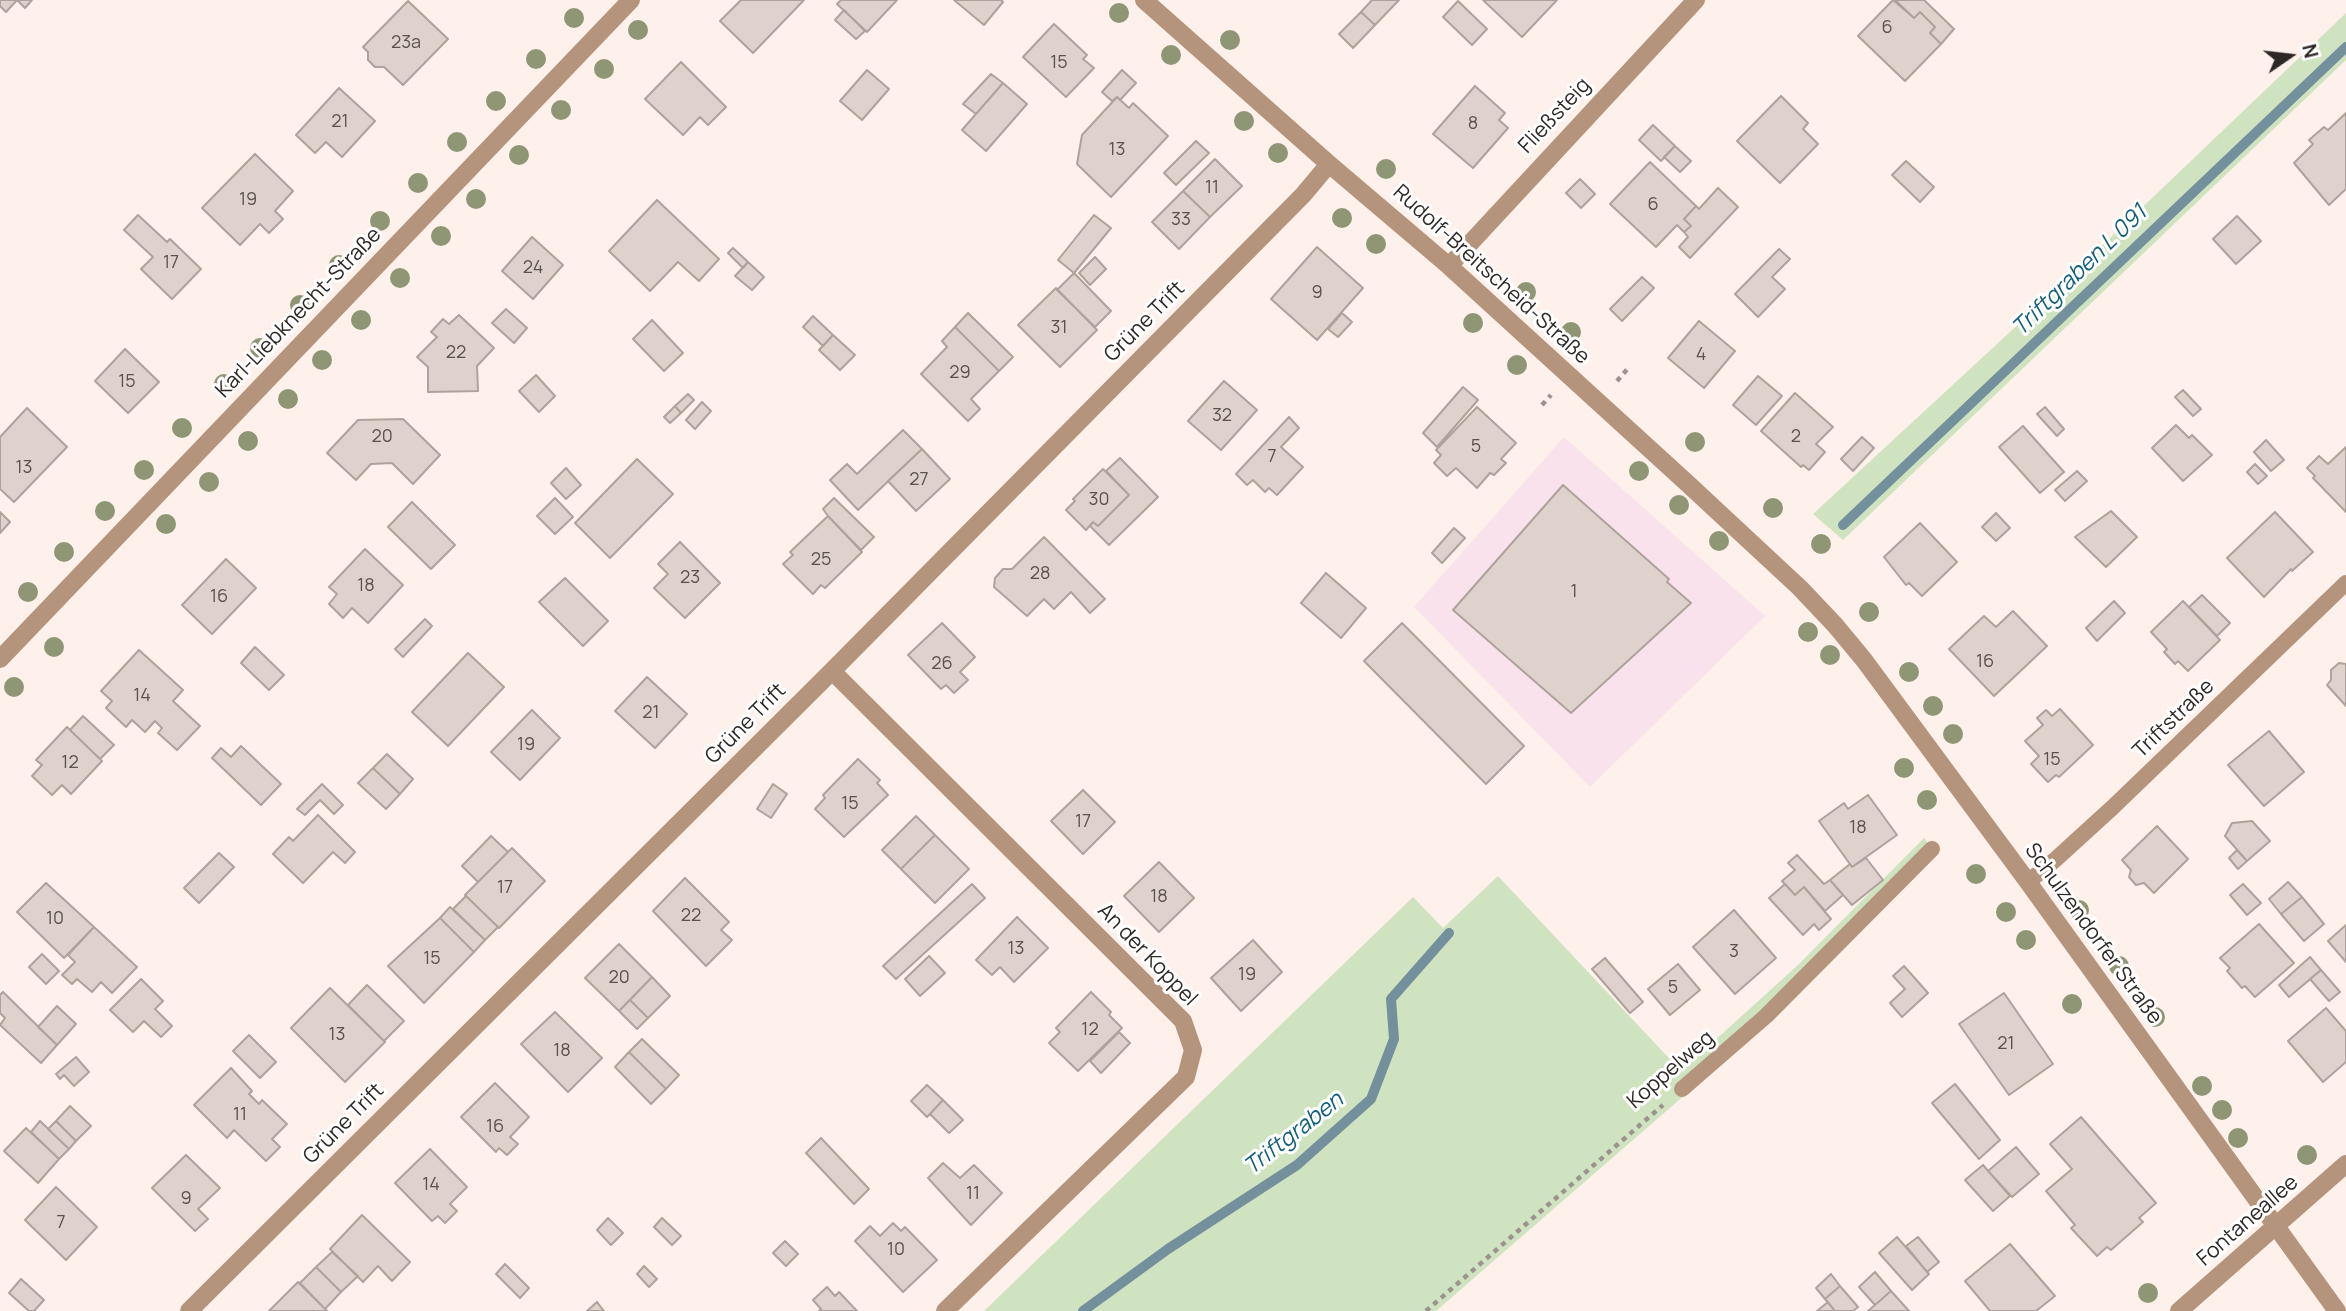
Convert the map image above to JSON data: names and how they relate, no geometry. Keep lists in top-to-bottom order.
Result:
{
  "streets": {
    "street": [
      "Fließsteig",
      "Rudolf-Breitscheid-Straße",
      "Karl-Liebknecht-Straße",
      "Grüne Trift",
      "Schulzendorfer Straße",
      "An der Koppel",
      "Fontaneallee"
    ],
    "lane": ["Triftstraße", "Koppelweg"]
  },
  "crossings": [
    ["Fließsteig", "Rudolf-Breitscheid-Straße"],
    ["Rudolf-Breitscheid-Straße", "Grüne Trift"],
    ["Rudolf-Breitscheid-Straße", "Schulzendorfer Straße"],
    ["Grüne Trift", "An der Koppel"],
    ["Triftstraße", "Schulzendorfer Straße"],
    ["Schulzendorfer Straße", "Fontaneallee"]
  ],
  "water": ["Triftgraben L 091", "Triftgraben"],
  "house_numbers": [
    "6",
    "23a",
    "15",
    "21",
    "8",
    "13",
    "11",
    "19",
    "6",
    "33",
    "17",
    "24",
    "9",
    "31",
    "22",
    "4",
    "29",
    "15",
    "32",
    "20",
    "2",
    "5",
    "7",
    "13",
    "27",
    "30",
    "25",
    "28",
    "23",
    "18",
    "1",
    "16",
    "16",
    "26",
    "14",
    "21",
    "19",
    "15",
    "12",
    "15",
    "17",
    "18",
    "17",
    "18",
    "22",
    "10",
    "13",
    "3",
    "15",
    "19",
    "20",
    "5",
    "12",
    "13",
    "21",
    "18",
    "11",
    "16",
    "14",
    "11",
    "9",
    "7",
    "10"
  ],
  "north": "right"
}
